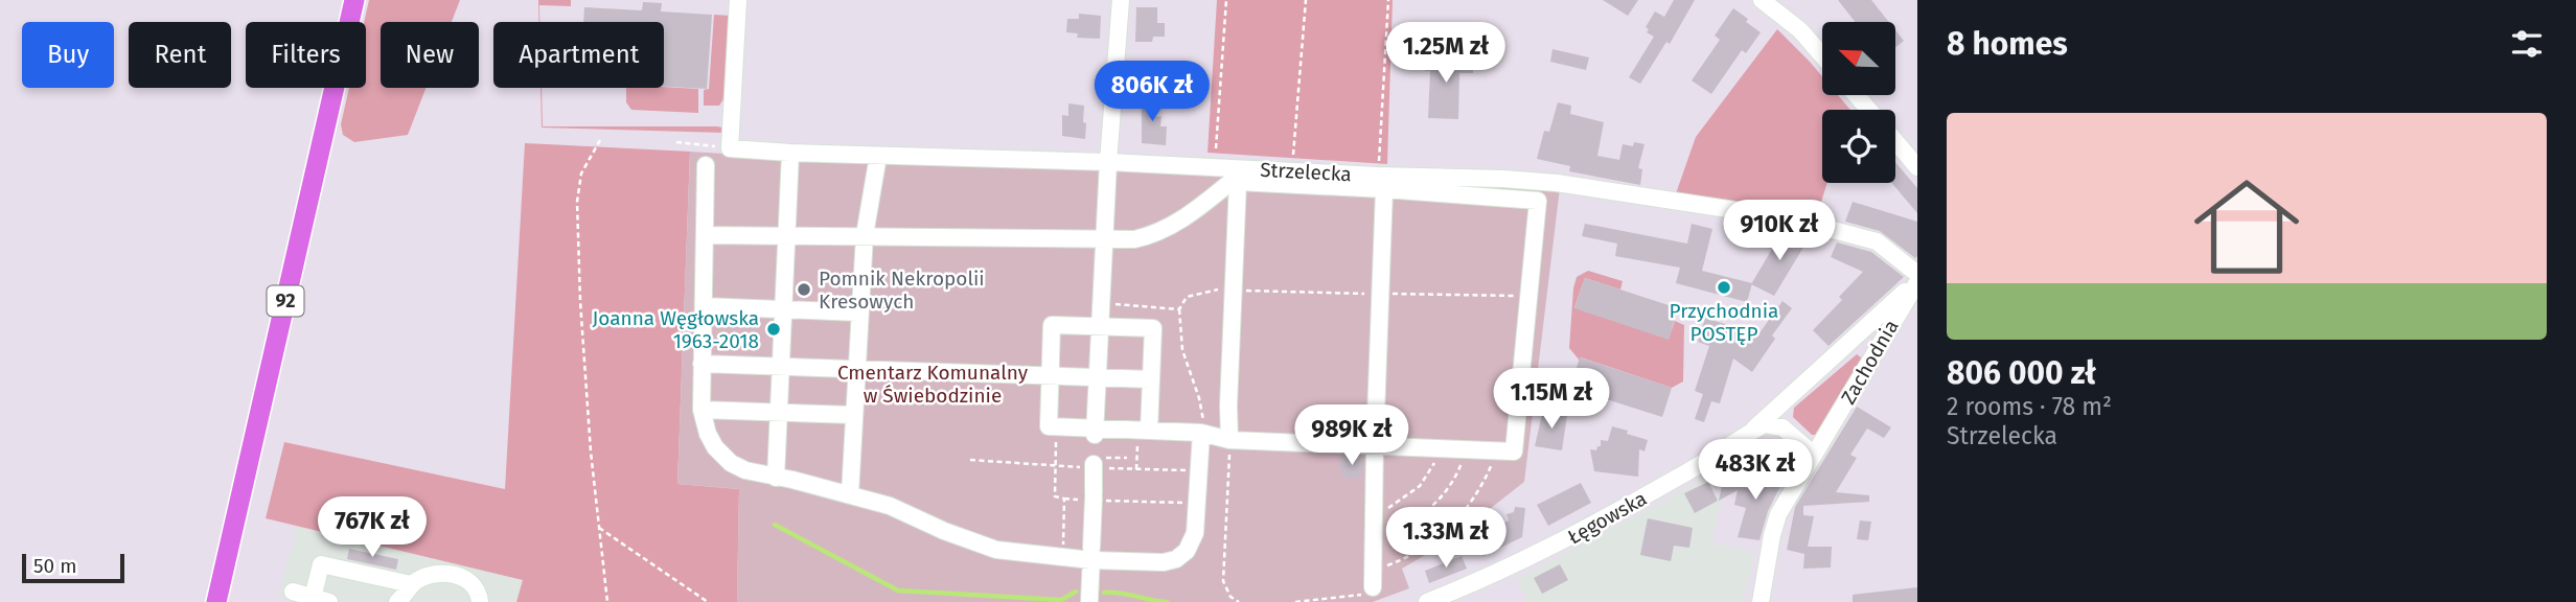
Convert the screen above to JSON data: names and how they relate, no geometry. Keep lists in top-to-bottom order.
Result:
{
  "streets": {
    "main road": ["92"],
    "street": ["Strzelecka", "Zachodnia", "Łęgowska"]
  },
  "crossings": [
    ["Zachodnia", "Łęgowska"]
  ],
  "parks": ["Cmentarz Komunalny w Świebodzinie"],
  "places": ["Przychodnia POSTĘP", "Pomnik Nekropolii Kresowych", "Joanna Węgłowska 1963-2018"],
  "scale_bar": "50 m",
  "north": "top left",
  "page": {
    "heading": "8 homes",
    "price": [
      "1.25M zł",
      "806K zł",
      "910K zł",
      "1.15M zł",
      "989K zł",
      "483K zł",
      "767K zł",
      "1.33M zł"
    ],
    "chip": [
      "Buy",
      "Rent",
      "Filters",
      "New",
      "Apartment"
    ],
    "list": [
      {
        "name": "806 000 zł",
        "note": "2 rooms · 78 m² · Strzelecka"
      }
    ],
    "scale": "50 m"
  }
}
